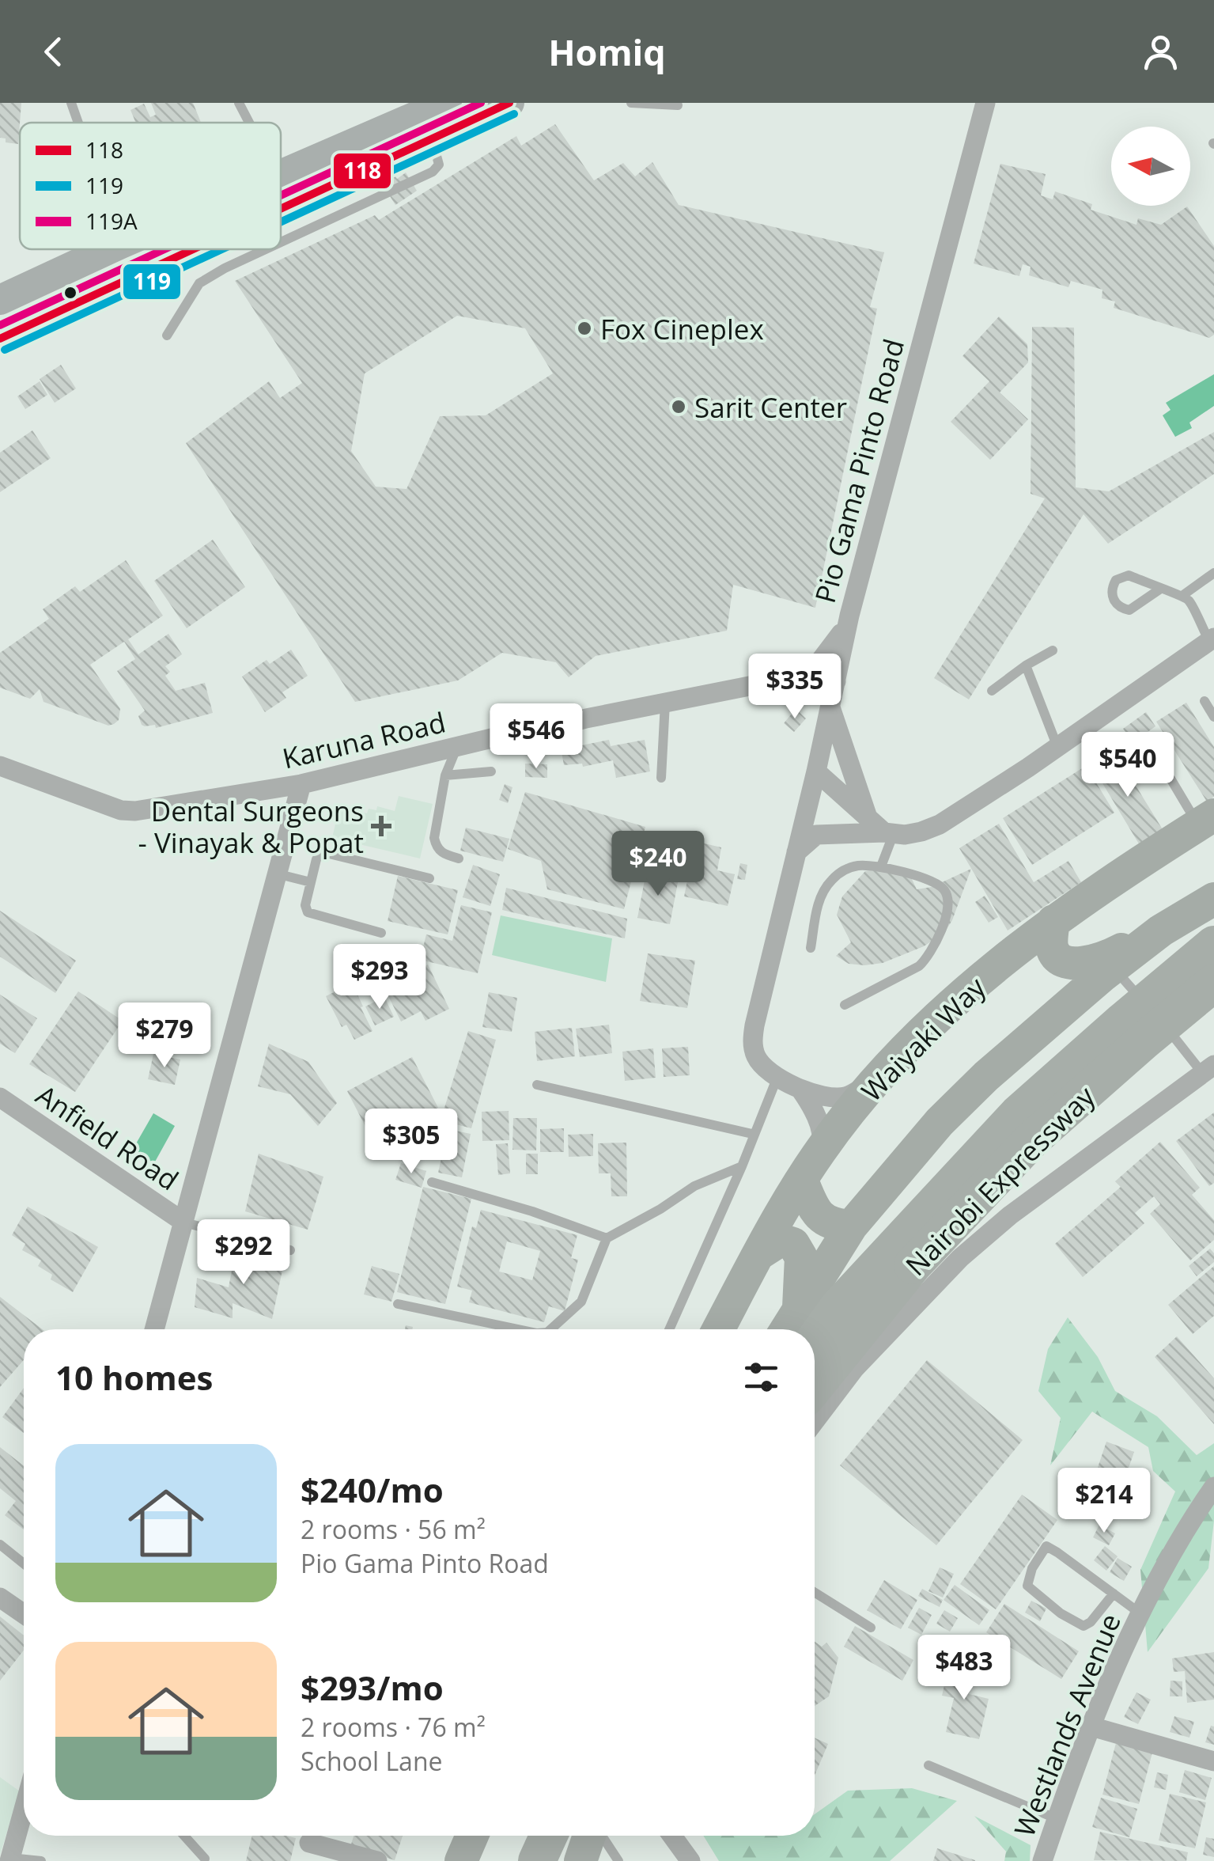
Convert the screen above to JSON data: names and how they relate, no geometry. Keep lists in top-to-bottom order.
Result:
{
  "streets": {
    "highway": ["Waiyaki Way", "Nairobi Expressway"],
    "street": [
      "Pio Gama Pinto Road",
      "Karuna Road",
      "Anfield Road",
      "Westlands Avenue"
    ]
  },
  "crossings": [
    ["Pio Gama Pinto Road", "Karuna Road"],
    ["Pio Gama Pinto Road", "Waiyaki Way"]
  ],
  "places": {
    "other": ["Fox Cineplex", "Sarit Center"],
    "health": ["Dental Surgeons - Vinayak & Popat"]
  },
  "lines": ["transit line 118", "transit line 119A", "transit line 119"],
  "legend": ["118", "119", "119A"],
  "north": "left",
  "page": {
    "header": "Homiq",
    "price": [
      "$335",
      "$546",
      "$540",
      "$240",
      "$293",
      "$279",
      "$305",
      "$292",
      "$214",
      "$483"
    ],
    "heading": "10 homes",
    "list": [
      {
        "name": "$240/mo",
        "note": "2 rooms · 56 m² · Pio Gama Pinto Road"
      },
      {
        "name": "$293/mo",
        "note": "2 rooms · 76 m² · School Lane"
      }
    ]
  }
}
